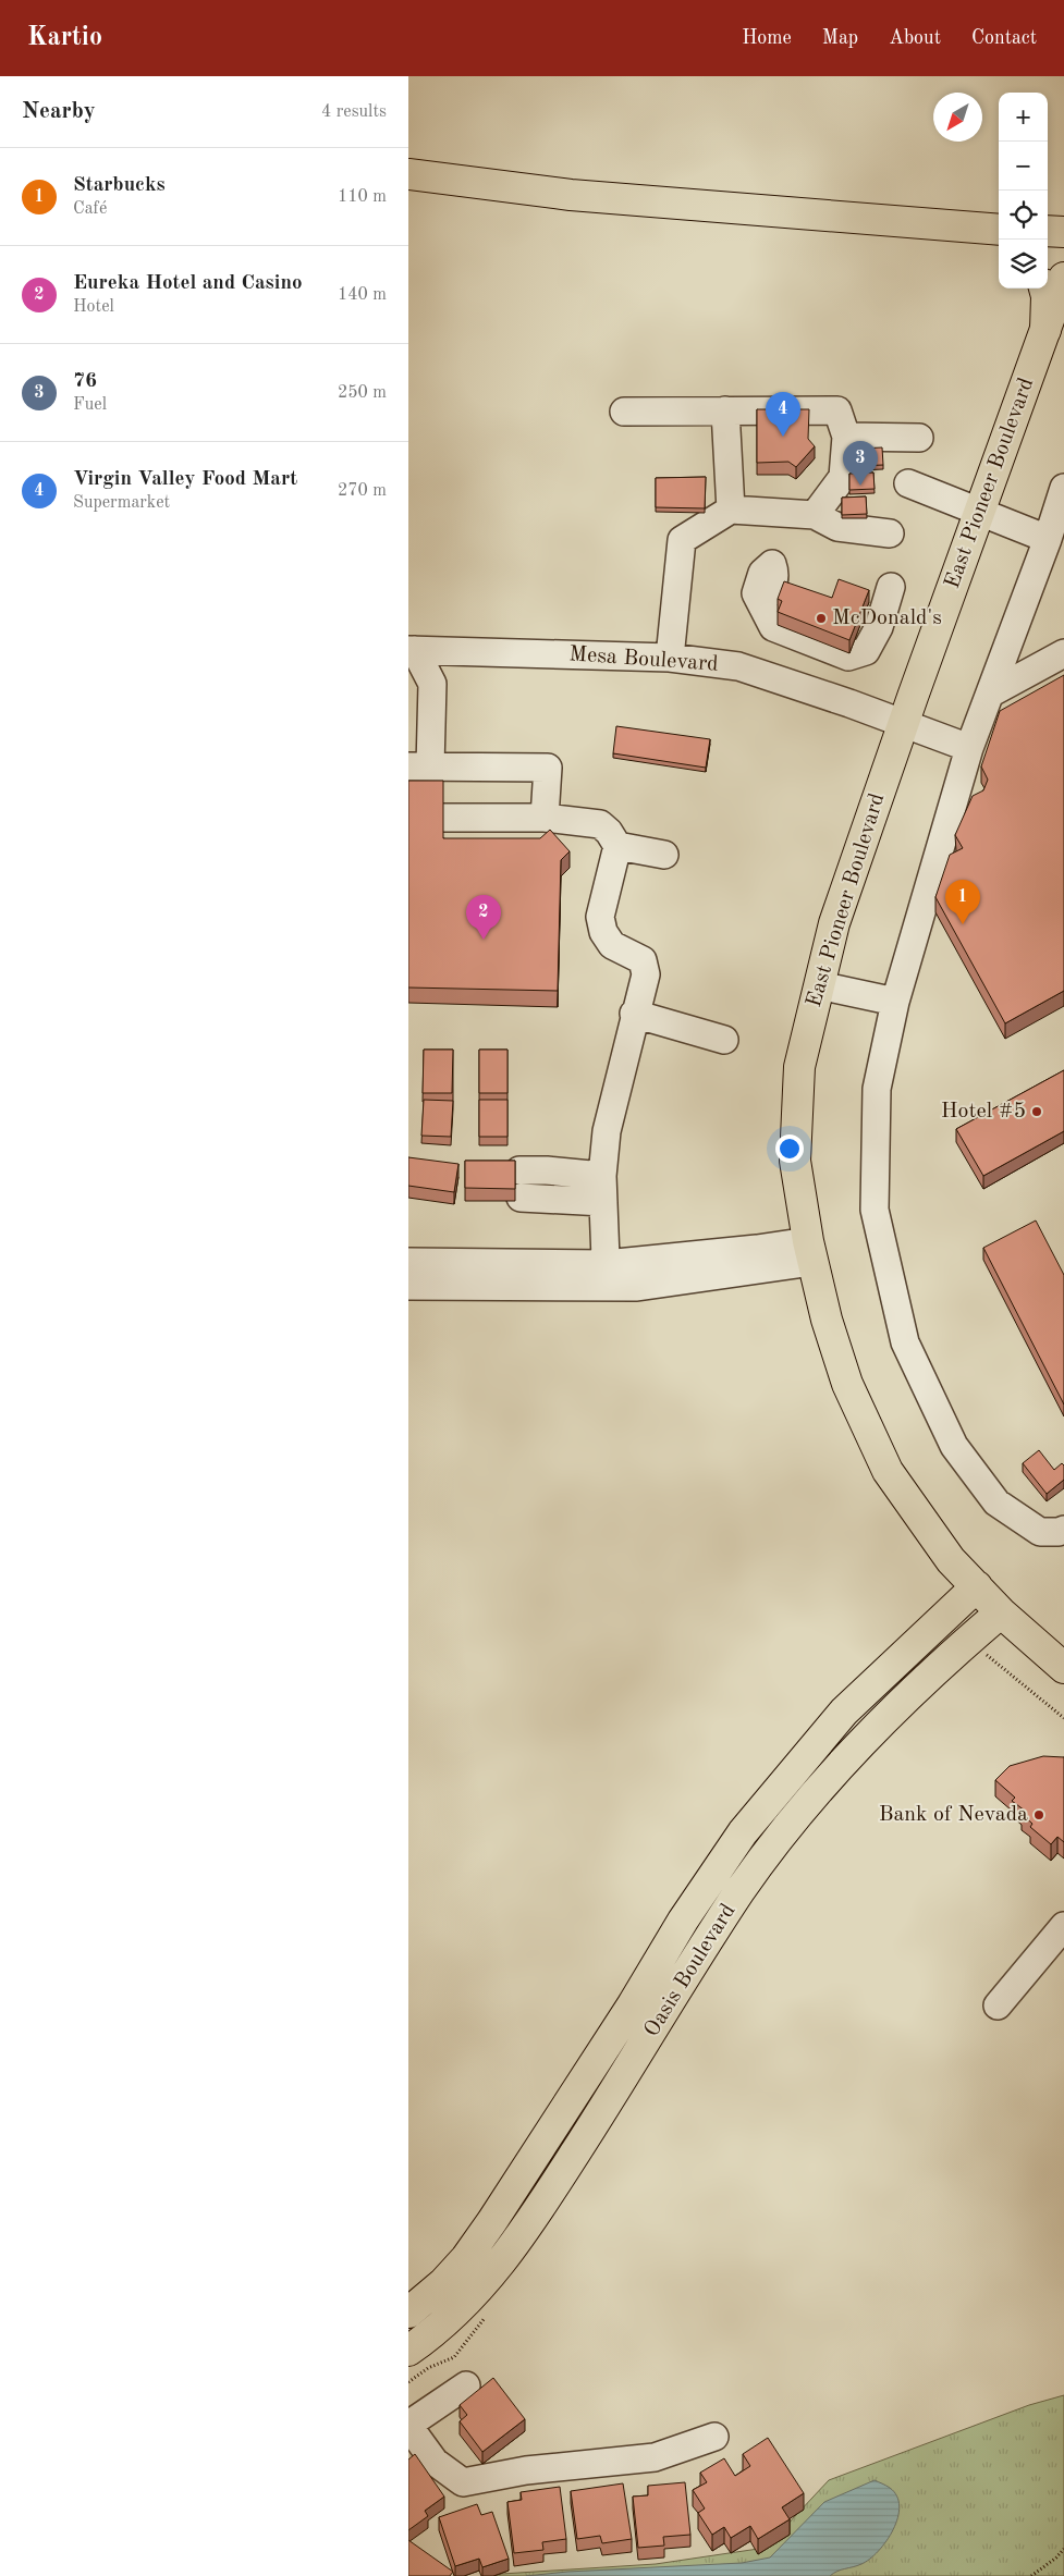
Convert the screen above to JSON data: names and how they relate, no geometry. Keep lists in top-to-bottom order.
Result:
{
  "streets": {
    "main road": ["East Pioneer Boulevard", "Oasis Boulevard"],
    "street": ["Mesa Boulevard"]
  },
  "crossings": [
    ["East Pioneer Boulevard", "Mesa Boulevard"],
    ["East Pioneer Boulevard", "Oasis Boulevard"]
  ],
  "places": ["McDonald's", "Hotel #5", "Bank of Nevada"],
  "north": "bottom left",
  "page": {
    "header": "Kartio",
    "nav": [
      "Home",
      "Map",
      "About",
      "Contact"
    ],
    "heading": ["Nearby", "4 results"],
    "map_buttons": ["+", "−"],
    "list": [
      {
        "mark": "1",
        "name": "Starbucks",
        "note": "Café",
        "value": "110 m"
      },
      {
        "mark": "2",
        "name": "Eureka Hotel and Casino",
        "note": "Hotel",
        "value": "140 m"
      },
      {
        "mark": "3",
        "name": "76",
        "note": "Fuel",
        "value": "250 m"
      },
      {
        "mark": "4",
        "name": "Virgin Valley Food Mart",
        "note": "Supermarket",
        "value": "270 m"
      }
    ],
    "pins": [
      "4",
      "3",
      "1",
      "2"
    ]
  }
}
